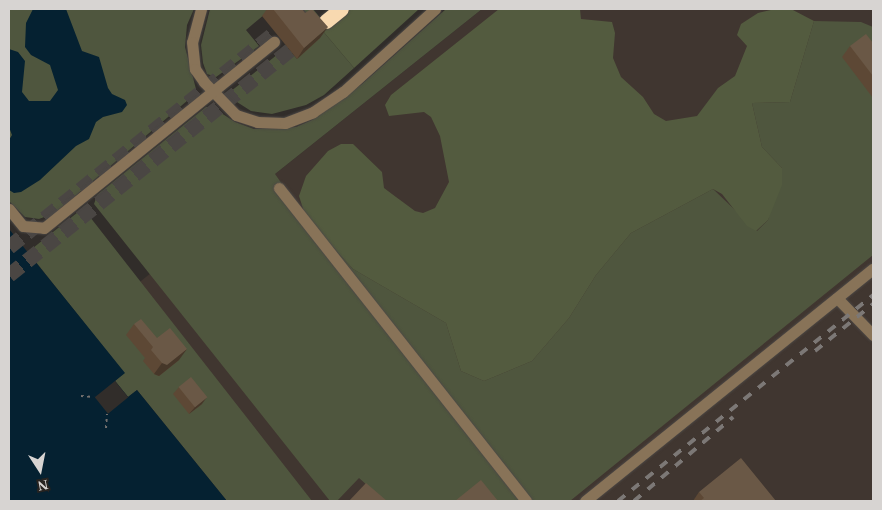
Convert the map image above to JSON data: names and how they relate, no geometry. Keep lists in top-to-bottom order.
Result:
{
  "north": "bottom"
}
